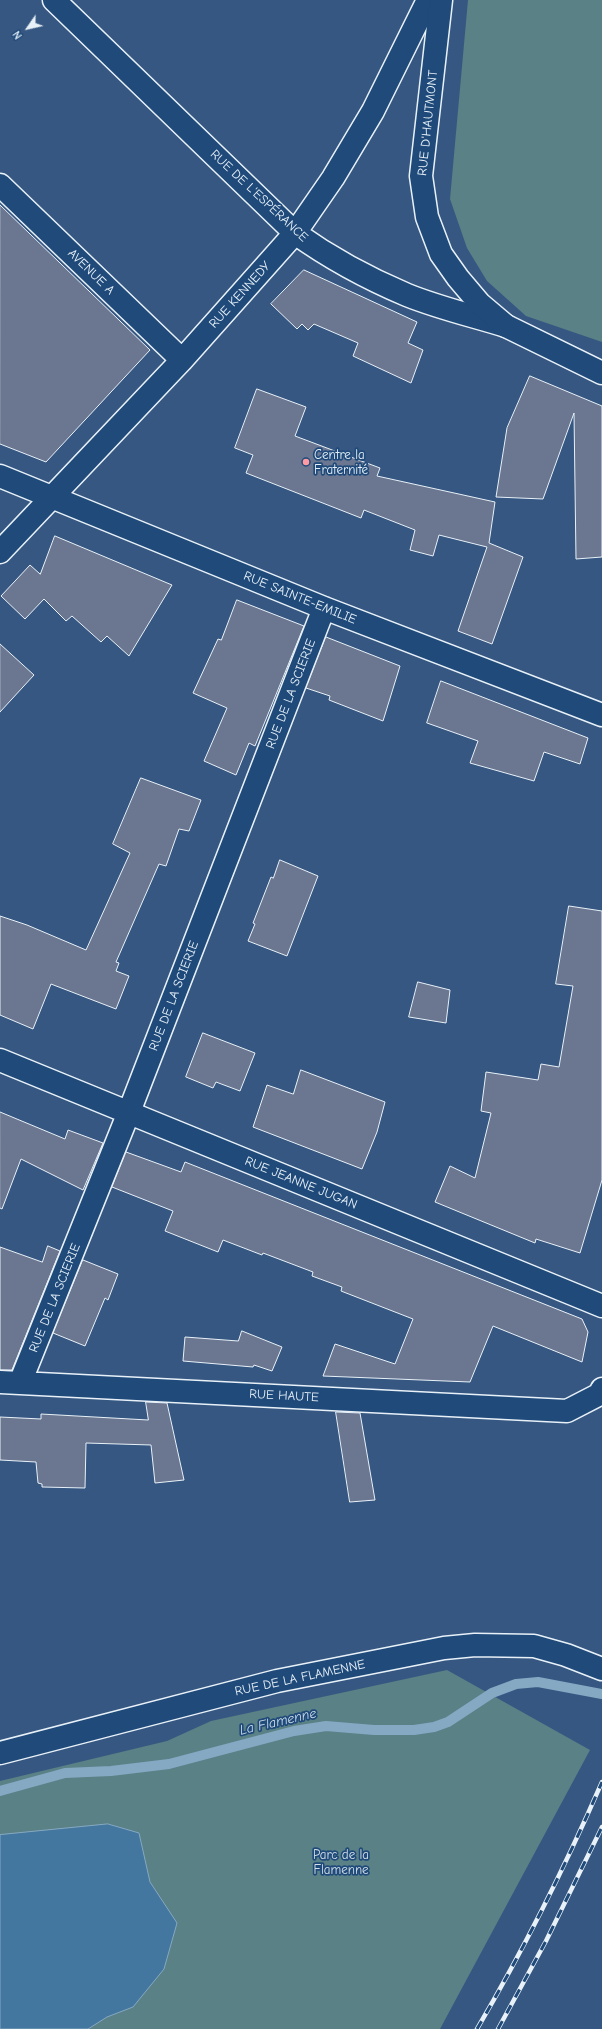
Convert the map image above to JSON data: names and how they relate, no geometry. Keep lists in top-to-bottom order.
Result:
{
  "streets": {
    "street": [
      "RUE D'HAUTMONT",
      "RUE DE L'ESPÉRANCE",
      "AVENUE A",
      "RUE KENNEDY",
      "RUE SAINTE-EMILIE",
      "RUE DE LA SCIERIE",
      "RUE JEANNE JUGAN",
      "RUE HAUTE",
      "RUE DE LA FLAMENNE"
    ]
  },
  "crossings": [
    ["RUE D'HAUTMONT", "RUE DE L'ESPÉRANCE"],
    ["RUE DE L'ESPÉRANCE", "RUE KENNEDY"],
    ["AVENUE A", "RUE KENNEDY"],
    ["RUE KENNEDY", "RUE SAINTE-EMILIE"],
    ["RUE SAINTE-EMILIE", "RUE DE LA SCIERIE"],
    ["RUE DE LA SCIERIE", "RUE JEANNE JUGAN"],
    ["RUE DE LA SCIERIE", "RUE HAUTE"]
  ],
  "water": ["La Flamenne"],
  "parks": ["Parc de la Flamenne"],
  "places": ["Centre la Fraternité"],
  "north": "bottom left"
}
